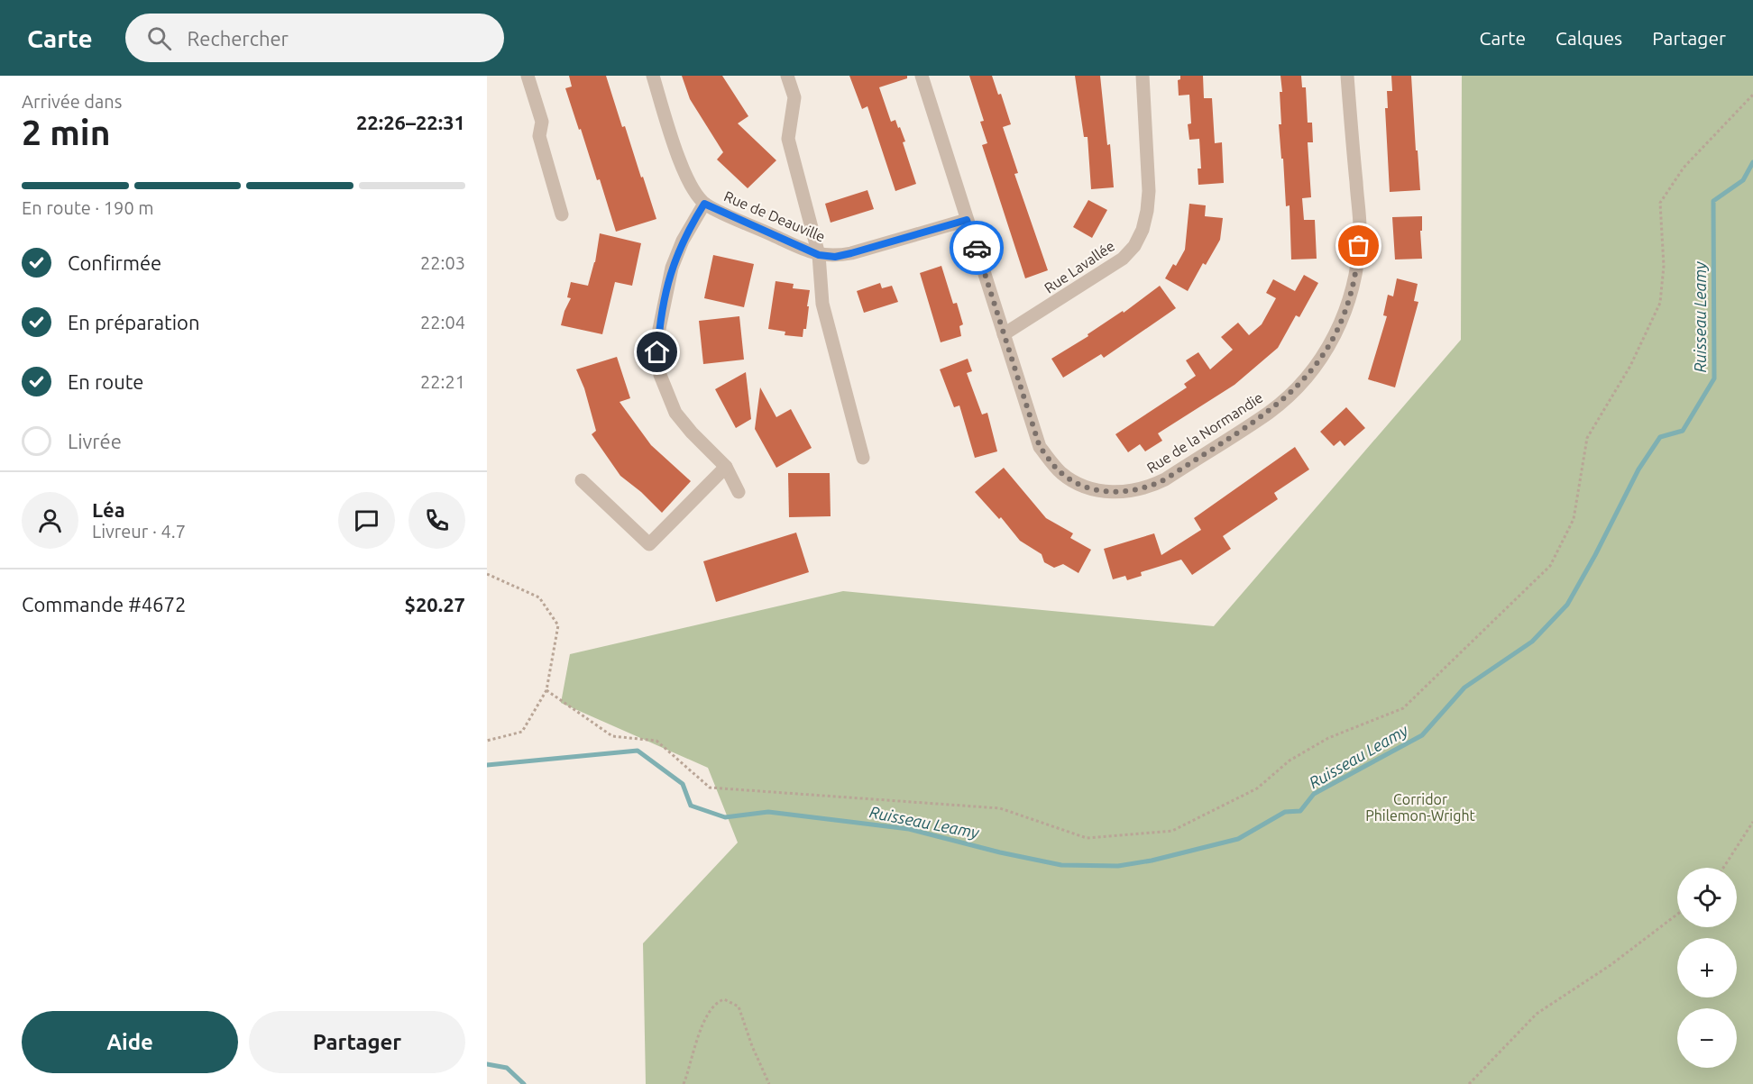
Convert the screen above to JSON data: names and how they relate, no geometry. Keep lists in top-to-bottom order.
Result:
{
  "streets": {
    "street": ["Rue de Deauville", "Rue Lavallée", "Rue de la Normandie"]
  },
  "crossings": [
    ["Rue de Deauville", "Rue de la Normandie"],
    ["Rue Lavallée", "Rue de la Normandie"]
  ],
  "water": ["Ruisseau Leamy"],
  "parks": ["Corridor Philemon-Wright"],
  "page": {
    "header": "Carte",
    "search": "Rechercher",
    "nav": ["Carte", "Calques", "Partager"],
    "heading": ["2 min", "Arrivée dans", "22:26–22:31"],
    "panel": [
      "Léa",
      "Livreur · 4.7",
      "Commande #4672",
      "$20.27"
    ],
    "bar": "En route · 190 m",
    "list": [
      ["Confirmée", "22:03"],
      ["En préparation", "22:04"],
      ["En route", "22:21"],
      "Livrée"
    ],
    "map_buttons": ["+", "−"],
    "buttons": ["Aide", "Partager"]
  }
}
